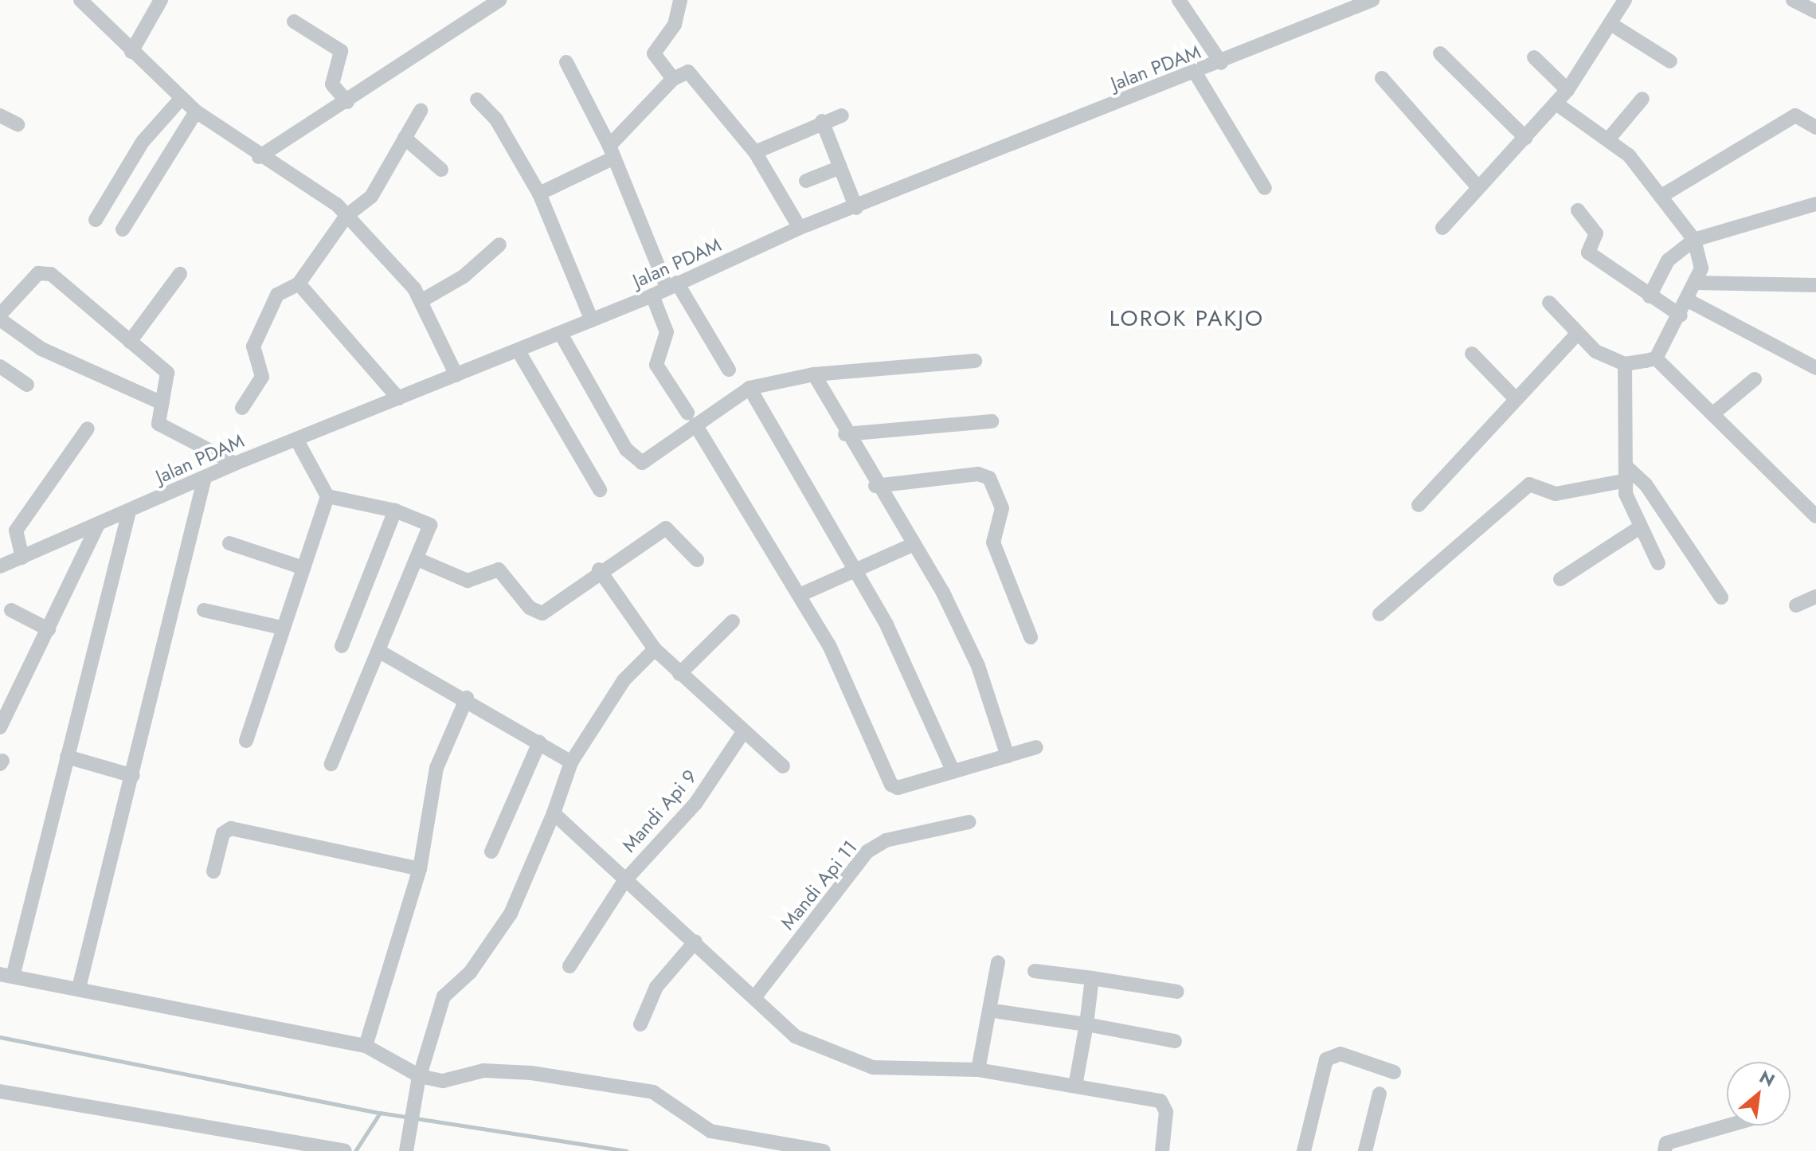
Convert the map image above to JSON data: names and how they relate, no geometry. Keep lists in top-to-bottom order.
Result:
{
  "streets": {
    "street": ["Jalan PDAM", "Mandi Api 9", "Mandi Api 11"]
  },
  "districts": ["LOROK PAKJO"],
  "north": "top right"
}
